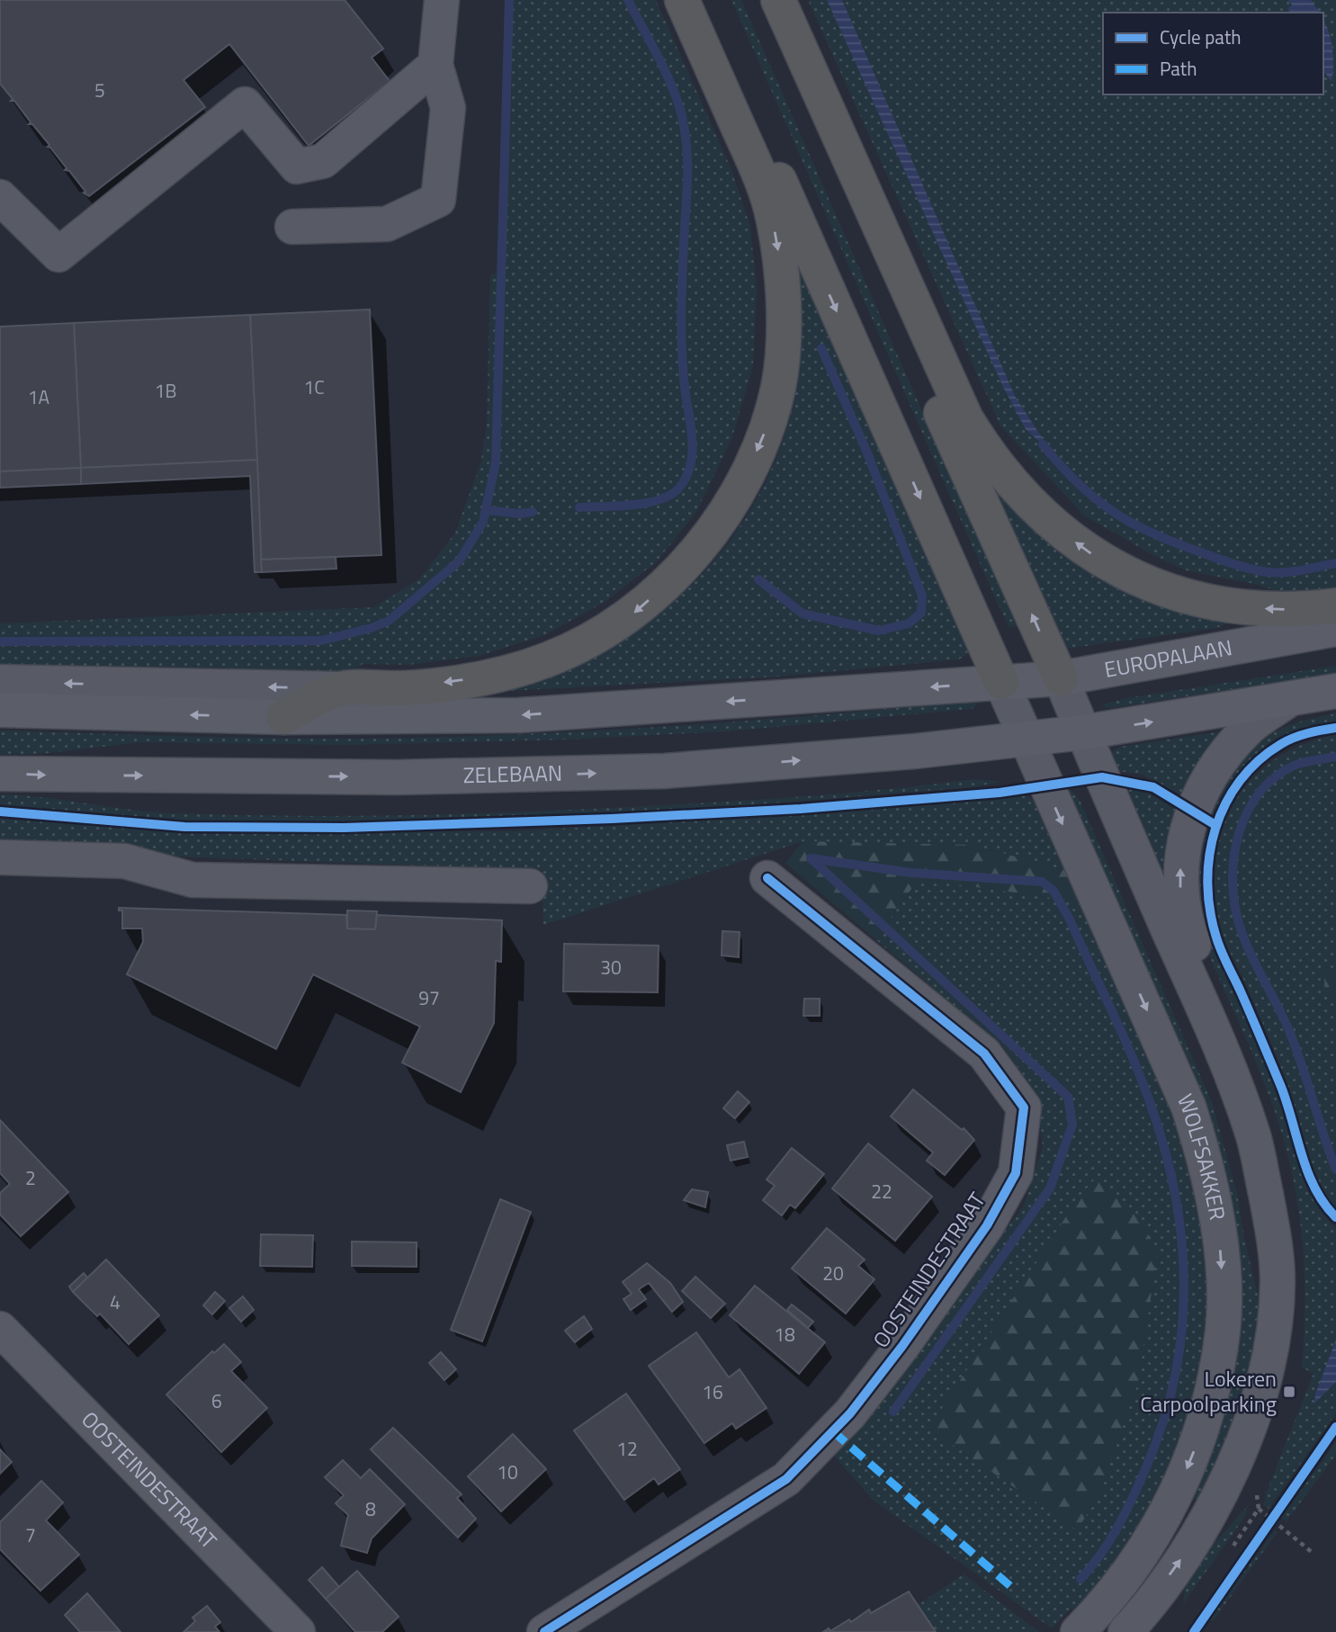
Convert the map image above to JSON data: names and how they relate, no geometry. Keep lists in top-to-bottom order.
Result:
{
  "streets": {
    "main road": ["EUROPALAAN", "ZELEBAAN"],
    "street": ["WOLFSAKKER", "OOSTEINDESTRAAT"]
  },
  "crossings": [
    ["EUROPALAAN", "WOLFSAKKER"],
    ["ZELEBAAN", "WOLFSAKKER"]
  ],
  "places": {
    "transit": ["Lokeren Carpoolparking"]
  },
  "house_numbers": [
    "5",
    "1C",
    "1B",
    "1A",
    "30",
    "97",
    "2",
    "22",
    "20",
    "4",
    "18",
    "16",
    "6",
    "12",
    "10",
    "8",
    "7"
  ],
  "legend": ["Cycle path", "Path"]
}
